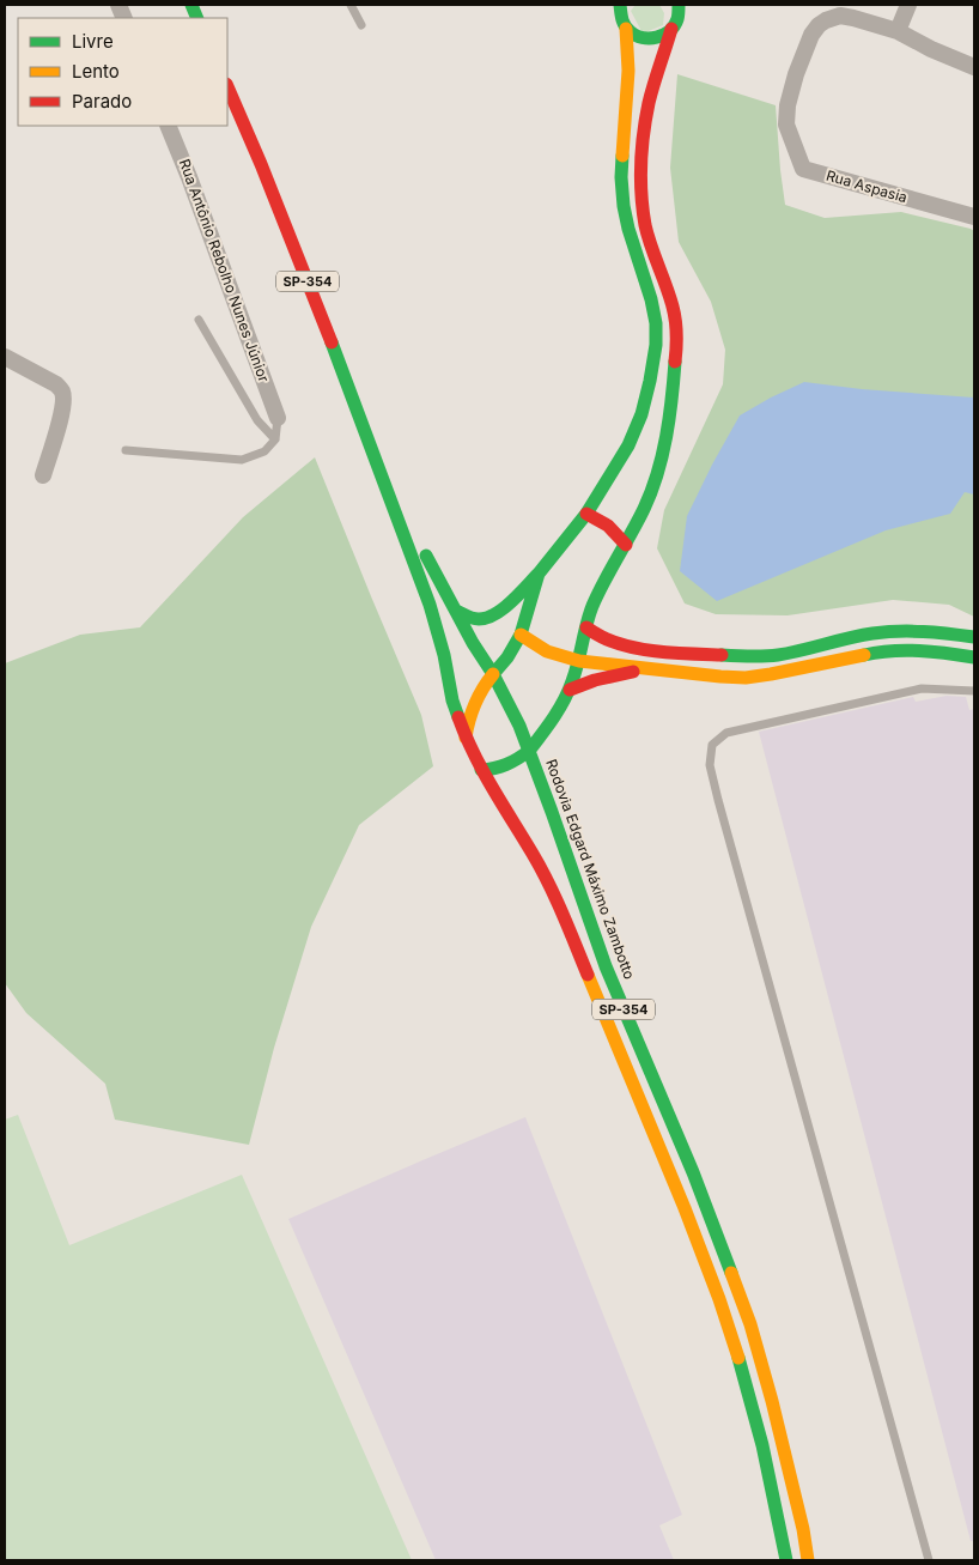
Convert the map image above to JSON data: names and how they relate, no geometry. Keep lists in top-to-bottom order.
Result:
{
  "streets": {
    "main road": ["SP-354", "Rodovia Edgard Máximo Zambotto"],
    "street": ["Rua Aspasia", "Rua Antônio Rebolho Nunes Júnior"]
  },
  "legend": ["Livre", "Lento", "Parado"]
}
